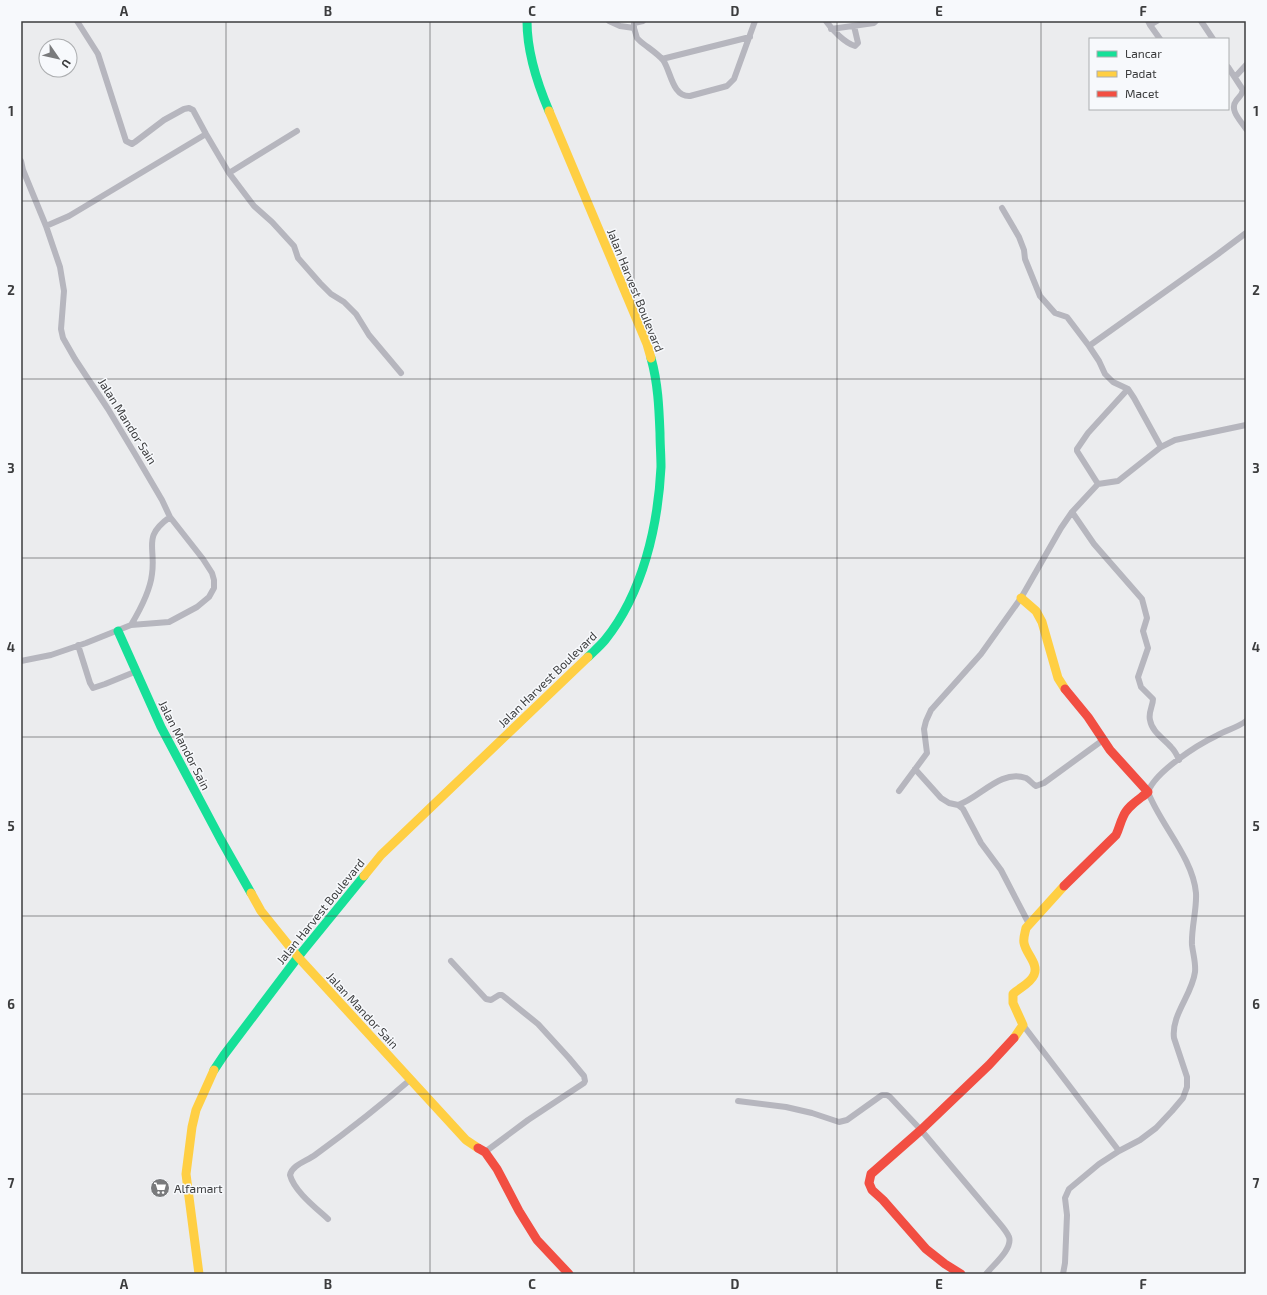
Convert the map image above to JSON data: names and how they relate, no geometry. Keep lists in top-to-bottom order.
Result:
{
  "streets": {
    "street": ["Jalan Harvest Boulevard", "Jalan Mandor Sain"]
  },
  "crossings": [
    ["Jalan Harvest Boulevard", "Jalan Mandor Sain"]
  ],
  "places": {
    "supermarket": ["Alfamart"]
  },
  "legend": ["Lancar", "Padat", "Macet"],
  "north": "bottom right",
  "grid": {
    "columns": [
      "A",
      "B",
      "C",
      "D",
      "E",
      "F"
    ],
    "rows": [
      "1",
      "2",
      "3",
      "4",
      "5",
      "6",
      "7"
    ]
  }
}
